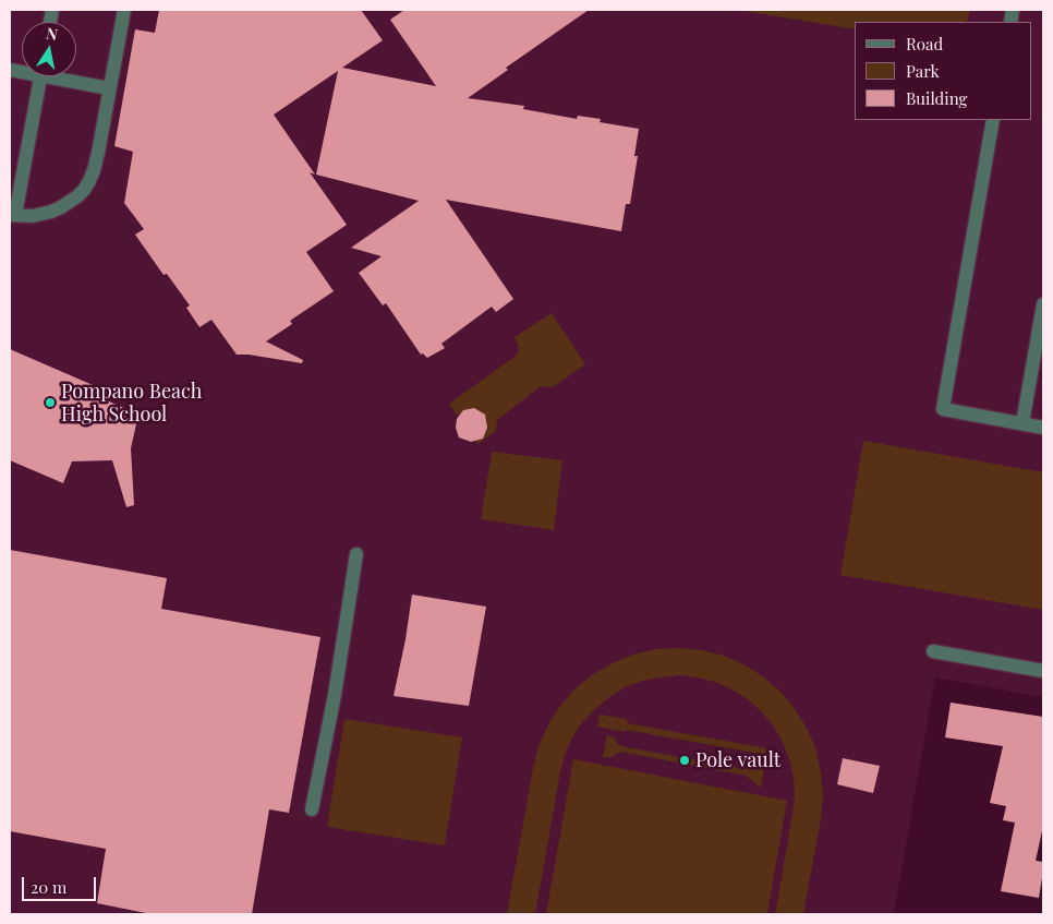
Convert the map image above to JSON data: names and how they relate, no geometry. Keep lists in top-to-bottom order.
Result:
{
  "places": ["Pompano Beach High School", "Pole vault"],
  "legend": ["Road", "Park", "Building"],
  "scale_bar": "20 m",
  "north": "top"
}
